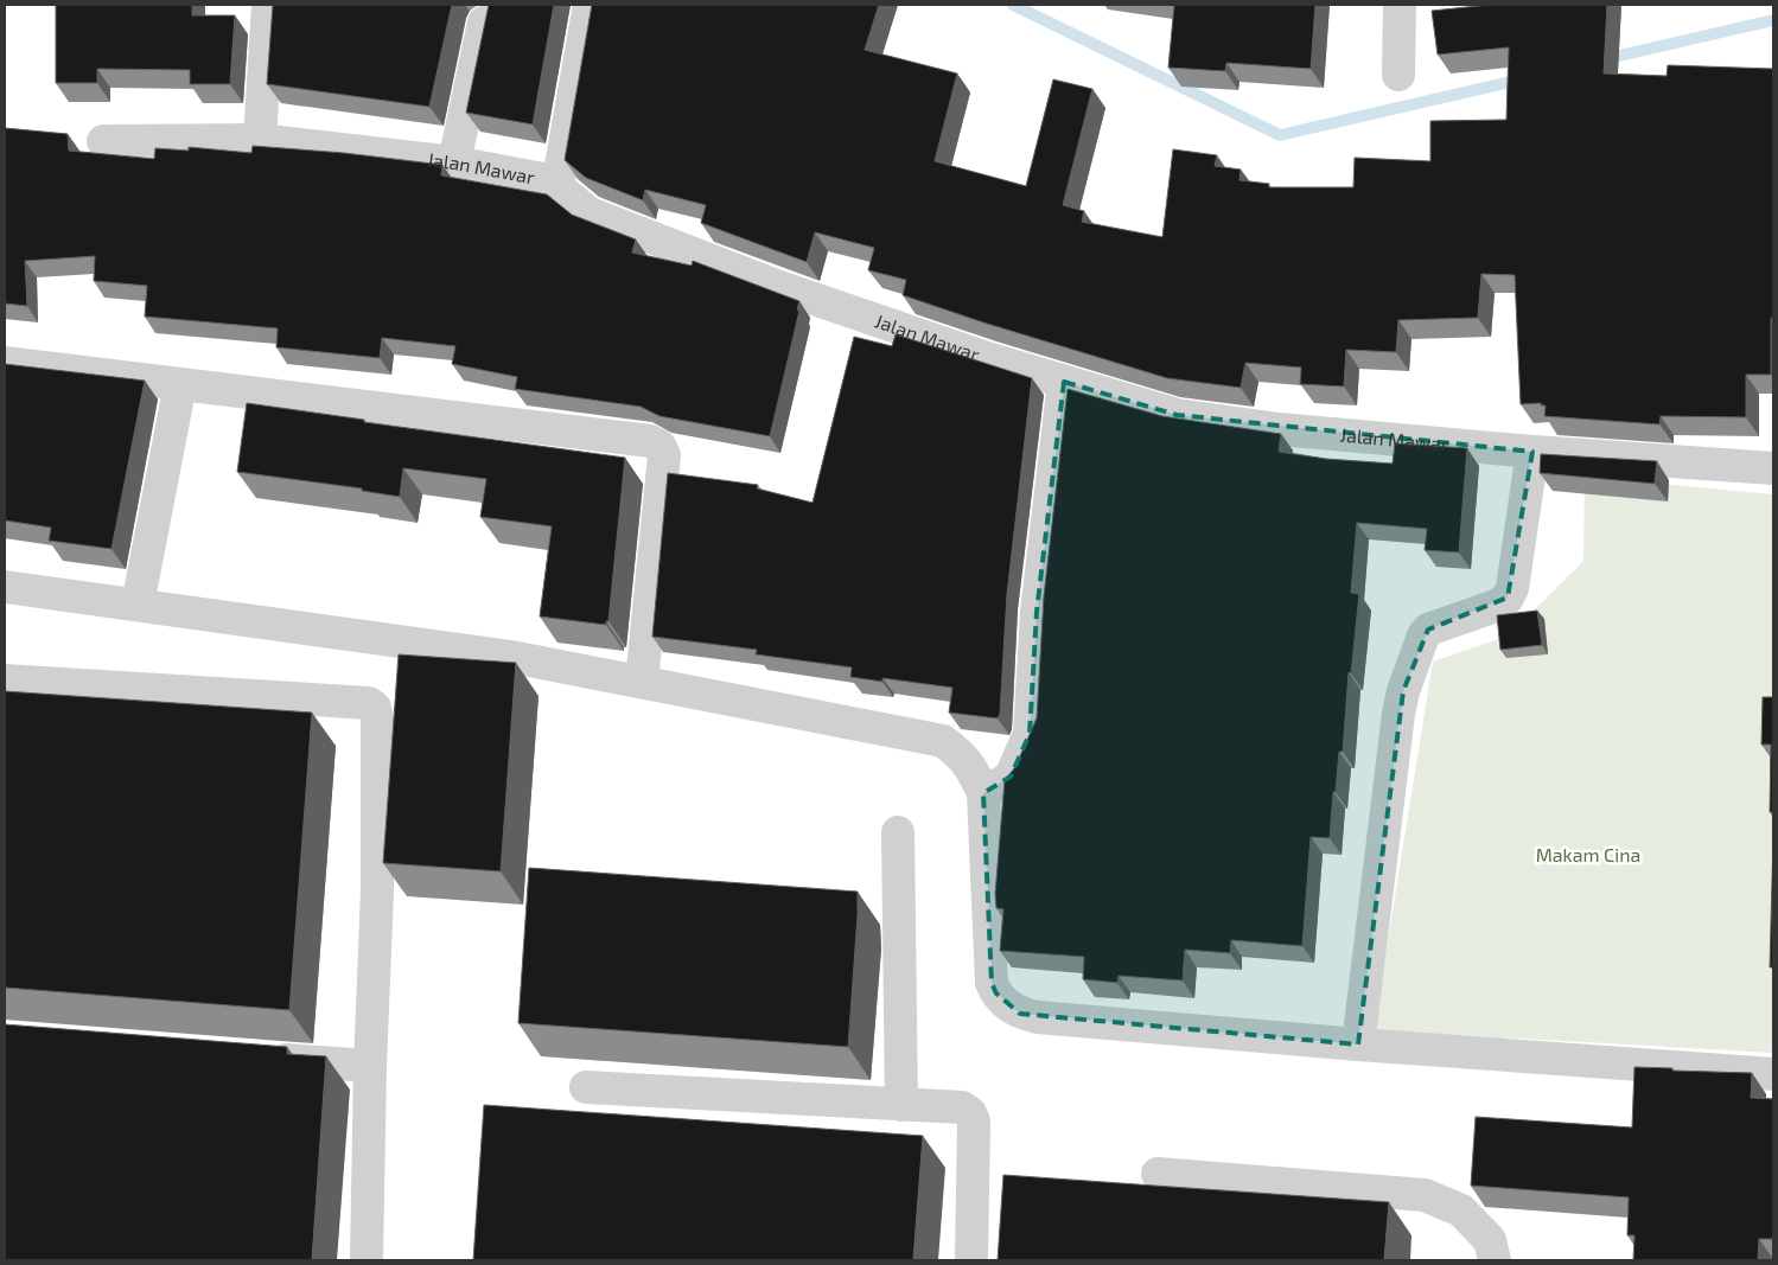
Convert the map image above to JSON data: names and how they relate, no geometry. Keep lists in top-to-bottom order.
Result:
{
  "streets": {
    "street": ["Jalan Mawar"]
  },
  "parks": ["Makam Cina"]
}
